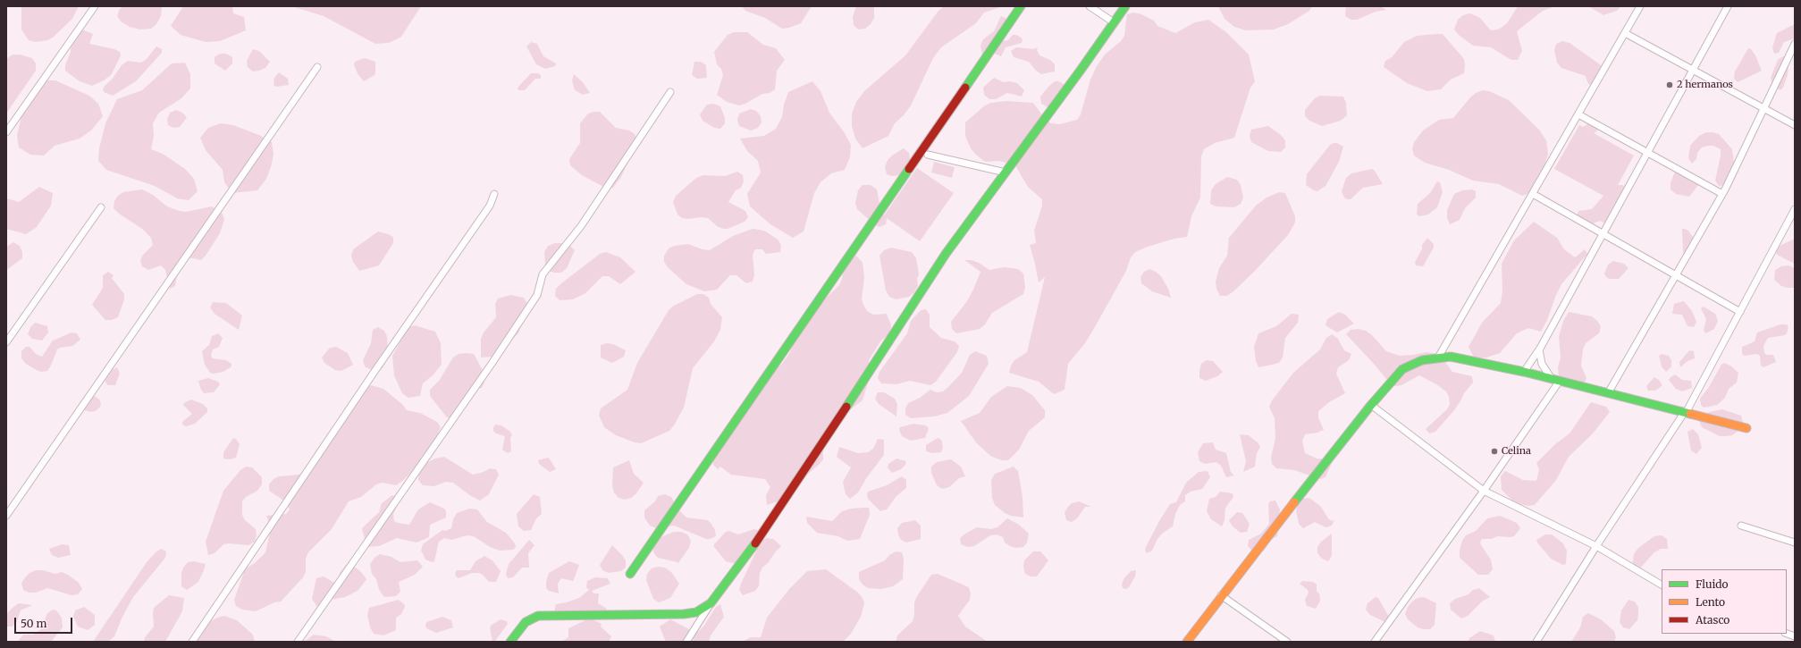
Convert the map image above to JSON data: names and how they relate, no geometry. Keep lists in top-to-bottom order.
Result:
{
  "places": ["2 hermanos", "Celina"],
  "legend": ["Fluido", "Lento", "Atasco"],
  "scale_bar": "50 m"
}
